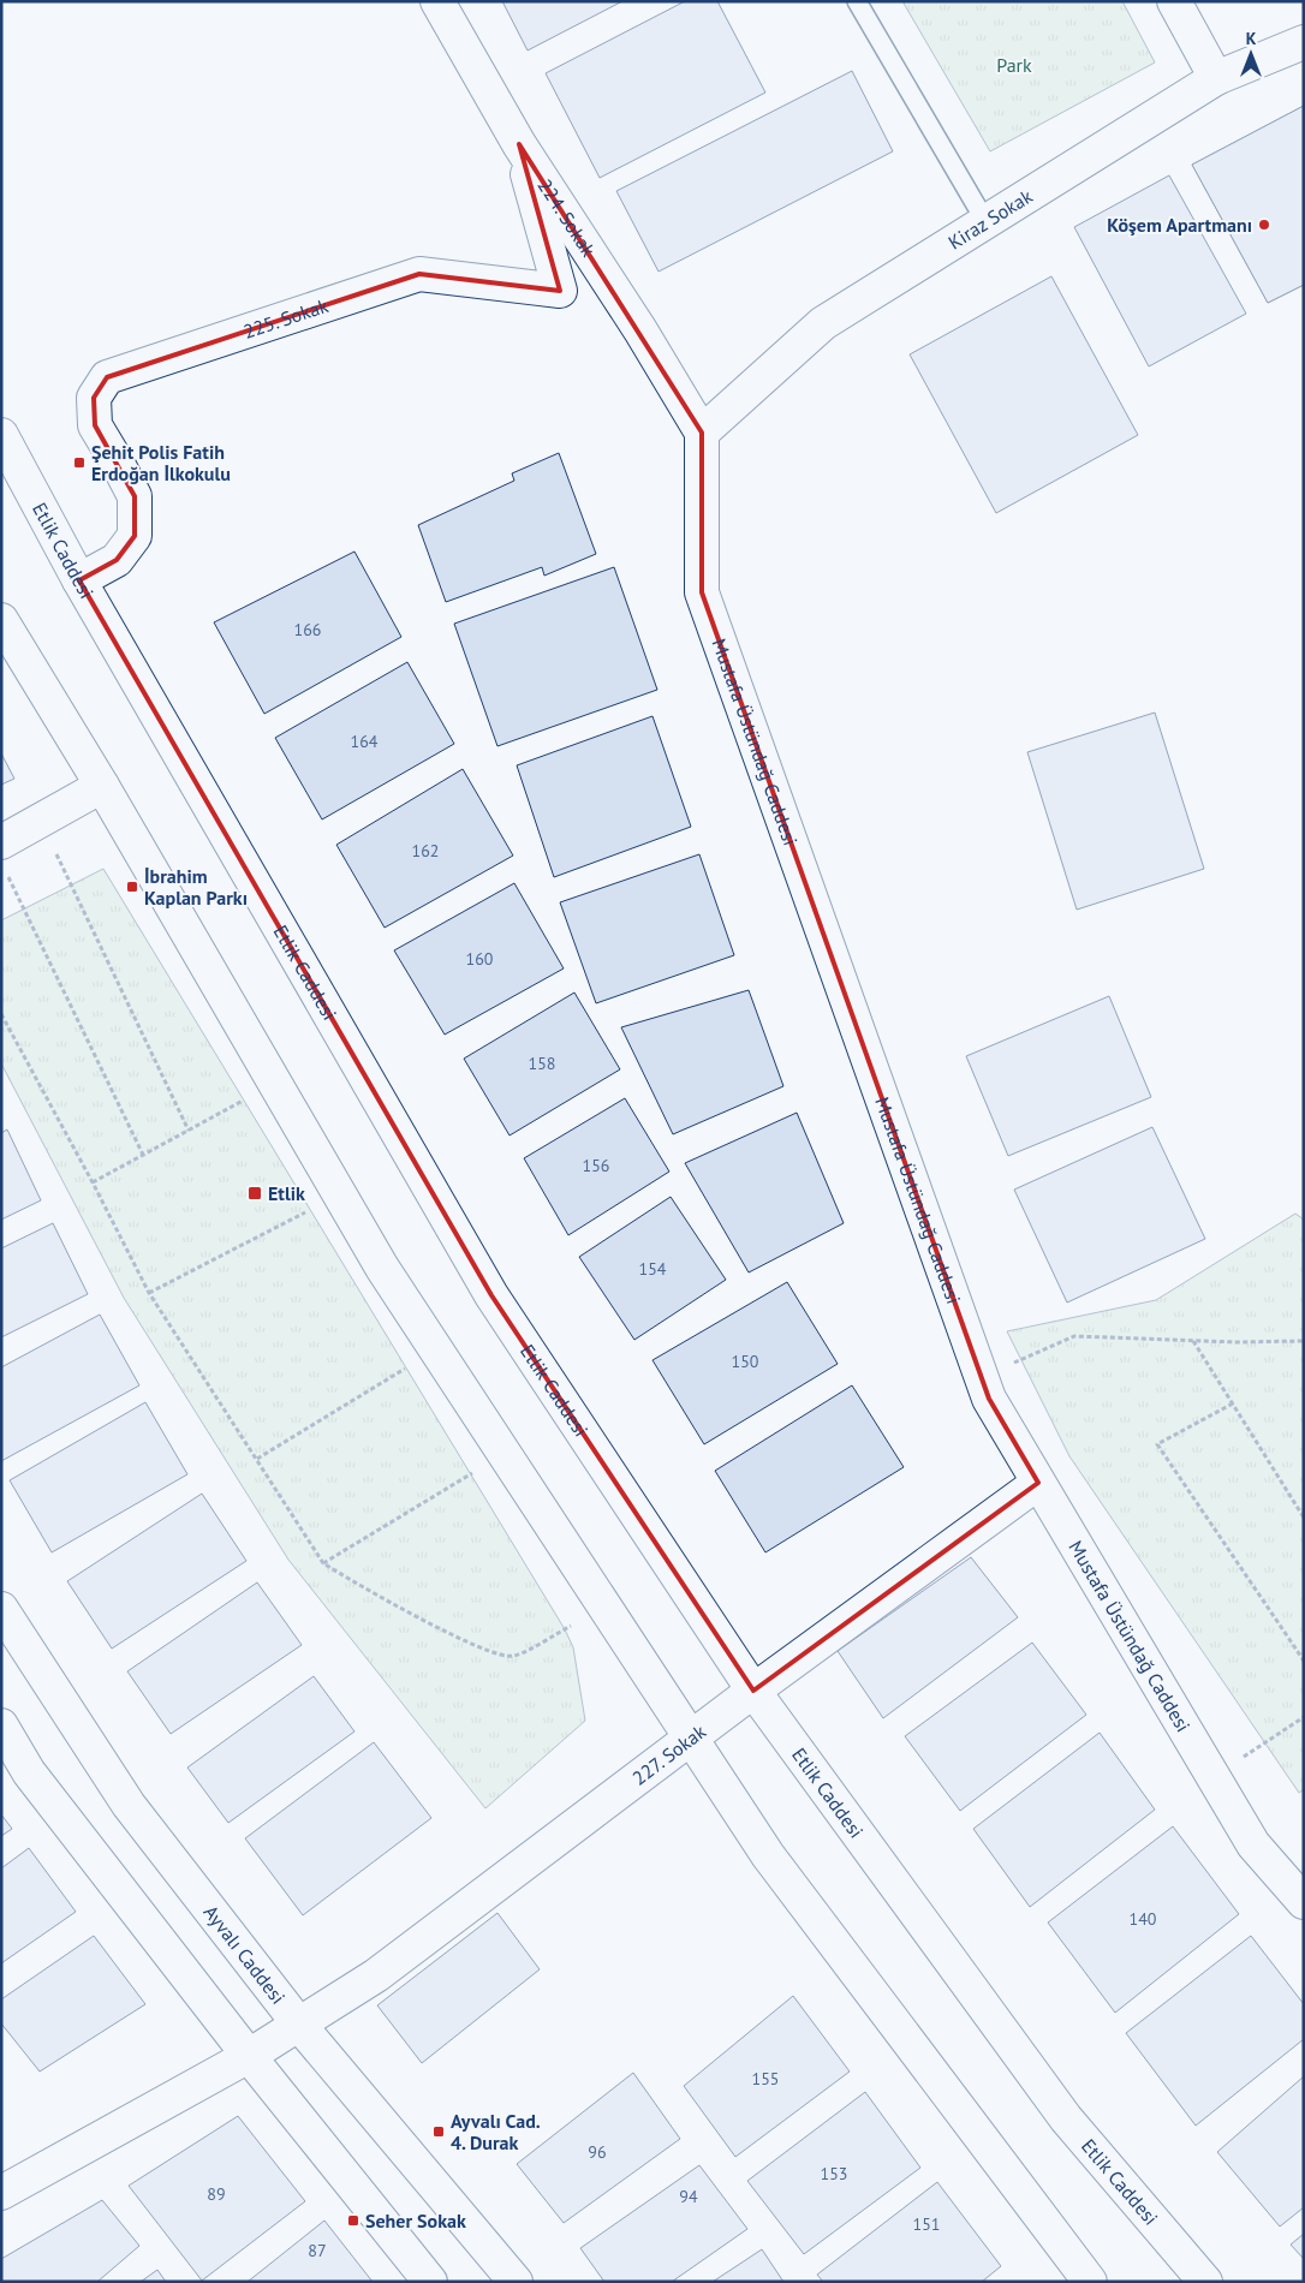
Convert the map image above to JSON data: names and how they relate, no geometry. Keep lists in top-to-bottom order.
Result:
{
  "streets": {
    "main road": [
      "224. Sokak",
      "Kiraz Sokak",
      "225. Sokak",
      "Etlik Caddesi",
      "Mustafa Üstündağ Caddesi",
      "227. Sokak",
      "Ayvalı Caddesi"
    ]
  },
  "crossings": [
    ["224. Sokak", "Kiraz Sokak"],
    ["224. Sokak", "225. Sokak"],
    ["224. Sokak", "Mustafa Üstündağ Caddesi"],
    ["Kiraz Sokak", "Mustafa Üstündağ Caddesi"],
    ["225. Sokak", "Etlik Caddesi"],
    ["Etlik Caddesi", "227. Sokak"],
    ["Mustafa Üstündağ Caddesi", "227. Sokak"],
    ["227. Sokak", "Ayvalı Caddesi"]
  ],
  "parks": ["Park"],
  "places": {
    "other": ["Köşem Apartmanı"],
    "transit": [
      "Şehit Polis Fatih Erdoğan İlkokulu",
      "İbrahim Kaplan Parkı",
      "Etlik",
      "Ayvalı Cad. 4. Durak",
      "Seher Sokak"
    ]
  },
  "house_numbers": [
    "166",
    "164",
    "162",
    "160",
    "158",
    "156",
    "154",
    "150",
    "140",
    "155",
    "96",
    "153",
    "89",
    "94",
    "151",
    "87"
  ],
  "north": "top"
}
